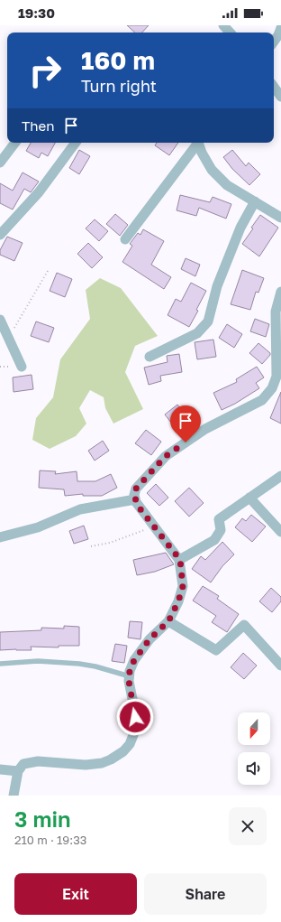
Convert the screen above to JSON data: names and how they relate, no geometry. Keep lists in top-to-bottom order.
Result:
{
  "north": "bottom",
  "page": {
    "status": "19:30",
    "turn": ["160 m", "Turn right"],
    "then": "Then",
    "heading": ["3 min", "210 m · 19:33"],
    "buttons": ["Exit", "Share"]
  }
}
